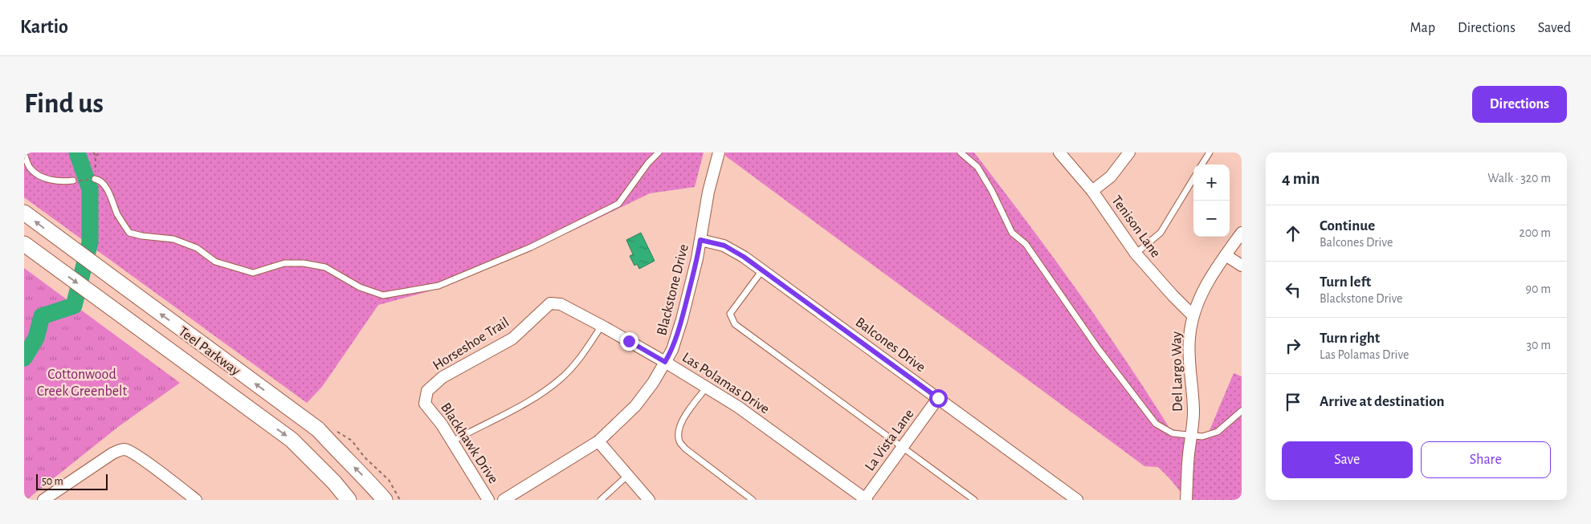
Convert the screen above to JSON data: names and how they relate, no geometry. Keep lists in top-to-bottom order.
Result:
{
  "streets": {
    "main road": ["Teel Parkway"],
    "street": [
      "Tenison Lane",
      "Blackstone Drive",
      "Horseshoe Trail",
      "Balcones Drive",
      "Del Largo Way",
      "Las Polamas Drive",
      "La Vista Lane",
      "Blackhawk Drive"
    ]
  },
  "crossings": [
    ["Tenison Lane", "Del Largo Way"],
    ["Blackstone Drive", "Balcones Drive"],
    ["Blackstone Drive", "Las Polamas Drive"],
    ["Horseshoe Trail", "Las Polamas Drive"],
    ["Horseshoe Trail", "Blackhawk Drive"],
    ["Balcones Drive", "La Vista Lane"],
    ["Las Polamas Drive", "La Vista Lane"]
  ],
  "parks": ["Cottonwood Creek Greenbelt"],
  "scale_bar": "50 m",
  "page": {
    "header": "Kartio",
    "nav": ["Map", "Directions", "Saved"],
    "buttons": [
      "Directions",
      ["Save", "Share"]
    ],
    "title": "Find us",
    "heading": ["4 min", "Walk · 320 m"],
    "map_buttons": ["+", "−"],
    "list": [
      ["Continue", "Balcones Drive", "200 m"],
      ["Turn left", "Blackstone Drive", "90 m"],
      ["Turn right", "Las Polamas Drive", "30 m"],
      "Arrive at destination"
    ],
    "scale": "50 m"
  }
}
